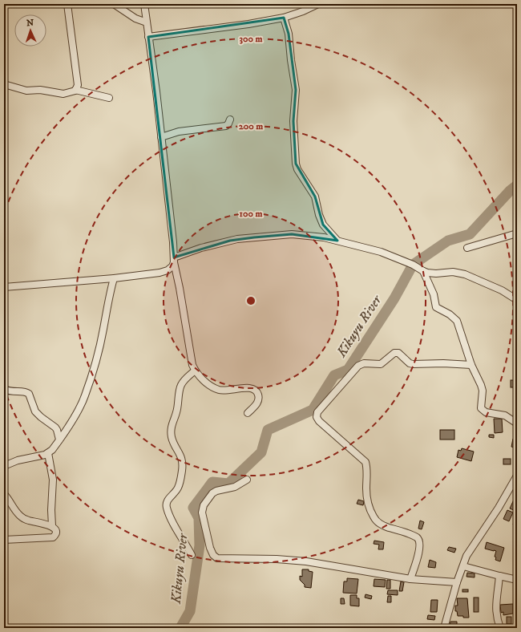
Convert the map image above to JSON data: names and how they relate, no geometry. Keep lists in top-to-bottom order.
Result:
{
  "water": ["Kikuyu River"],
  "north": "top",
  "rings": ["300 m", "200 m", "100 m"]
}
